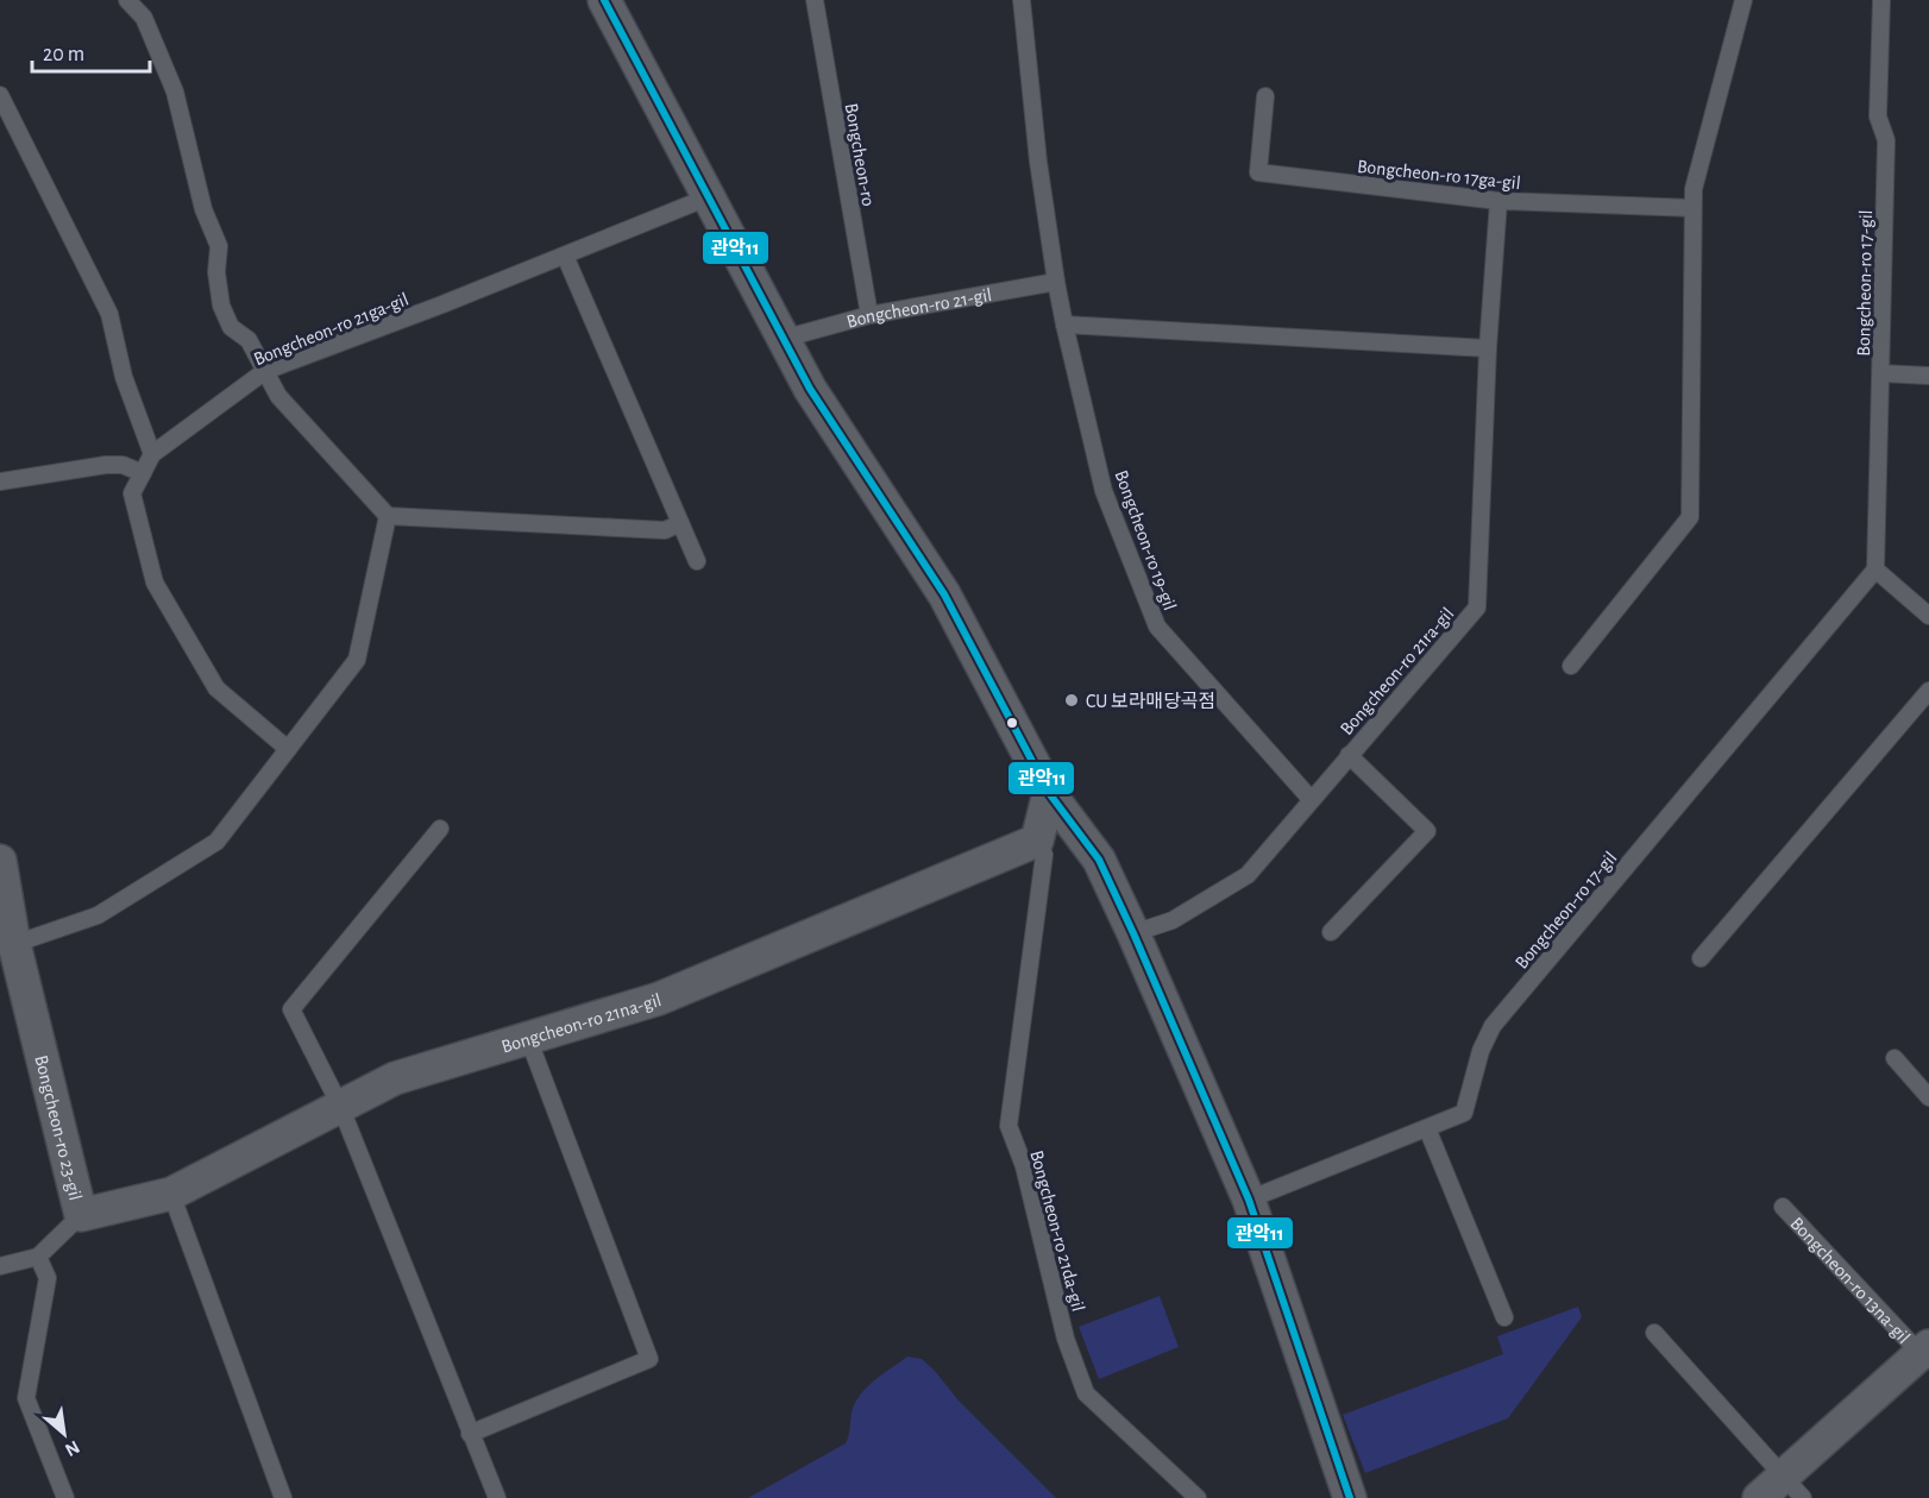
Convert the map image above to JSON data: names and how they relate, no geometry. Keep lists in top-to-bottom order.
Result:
{
  "streets": {
    "street": ["Bongcheon-ro 21na-gil", "Bongcheon-ro 23-gil", "Bongcheon-ro 13na-gil"],
    "lane": [
      "Bongcheon-ro",
      "Bongcheon-ro 17ga-gil",
      "Bongcheon-ro 17-gil",
      "Bongcheon-ro 21-gil",
      "Bongcheon-ro 21ga-gil",
      "Bongcheon-ro 19-gil",
      "Bongcheon-ro 21ra-gil",
      "Bongcheon-ro 21da-gil"
    ]
  },
  "crossings": [
    ["Bongcheon-ro", "Bongcheon-ro 21-gil"],
    ["Bongcheon-ro 17ga-gil", "Bongcheon-ro 21ra-gil"],
    ["Bongcheon-ro 21-gil", "Bongcheon-ro 19-gil"],
    ["Bongcheon-ro 19-gil", "Bongcheon-ro 21ra-gil"],
    ["Bongcheon-ro 21na-gil", "Bongcheon-ro 23-gil"],
    ["Bongcheon-ro 21na-gil", "Bongcheon-ro 21da-gil"]
  ],
  "places": ["CU 보라매당곡점"],
  "lines": ["transit line 관악11"],
  "scale_bar": "20 m",
  "north": "bottom right"
}
